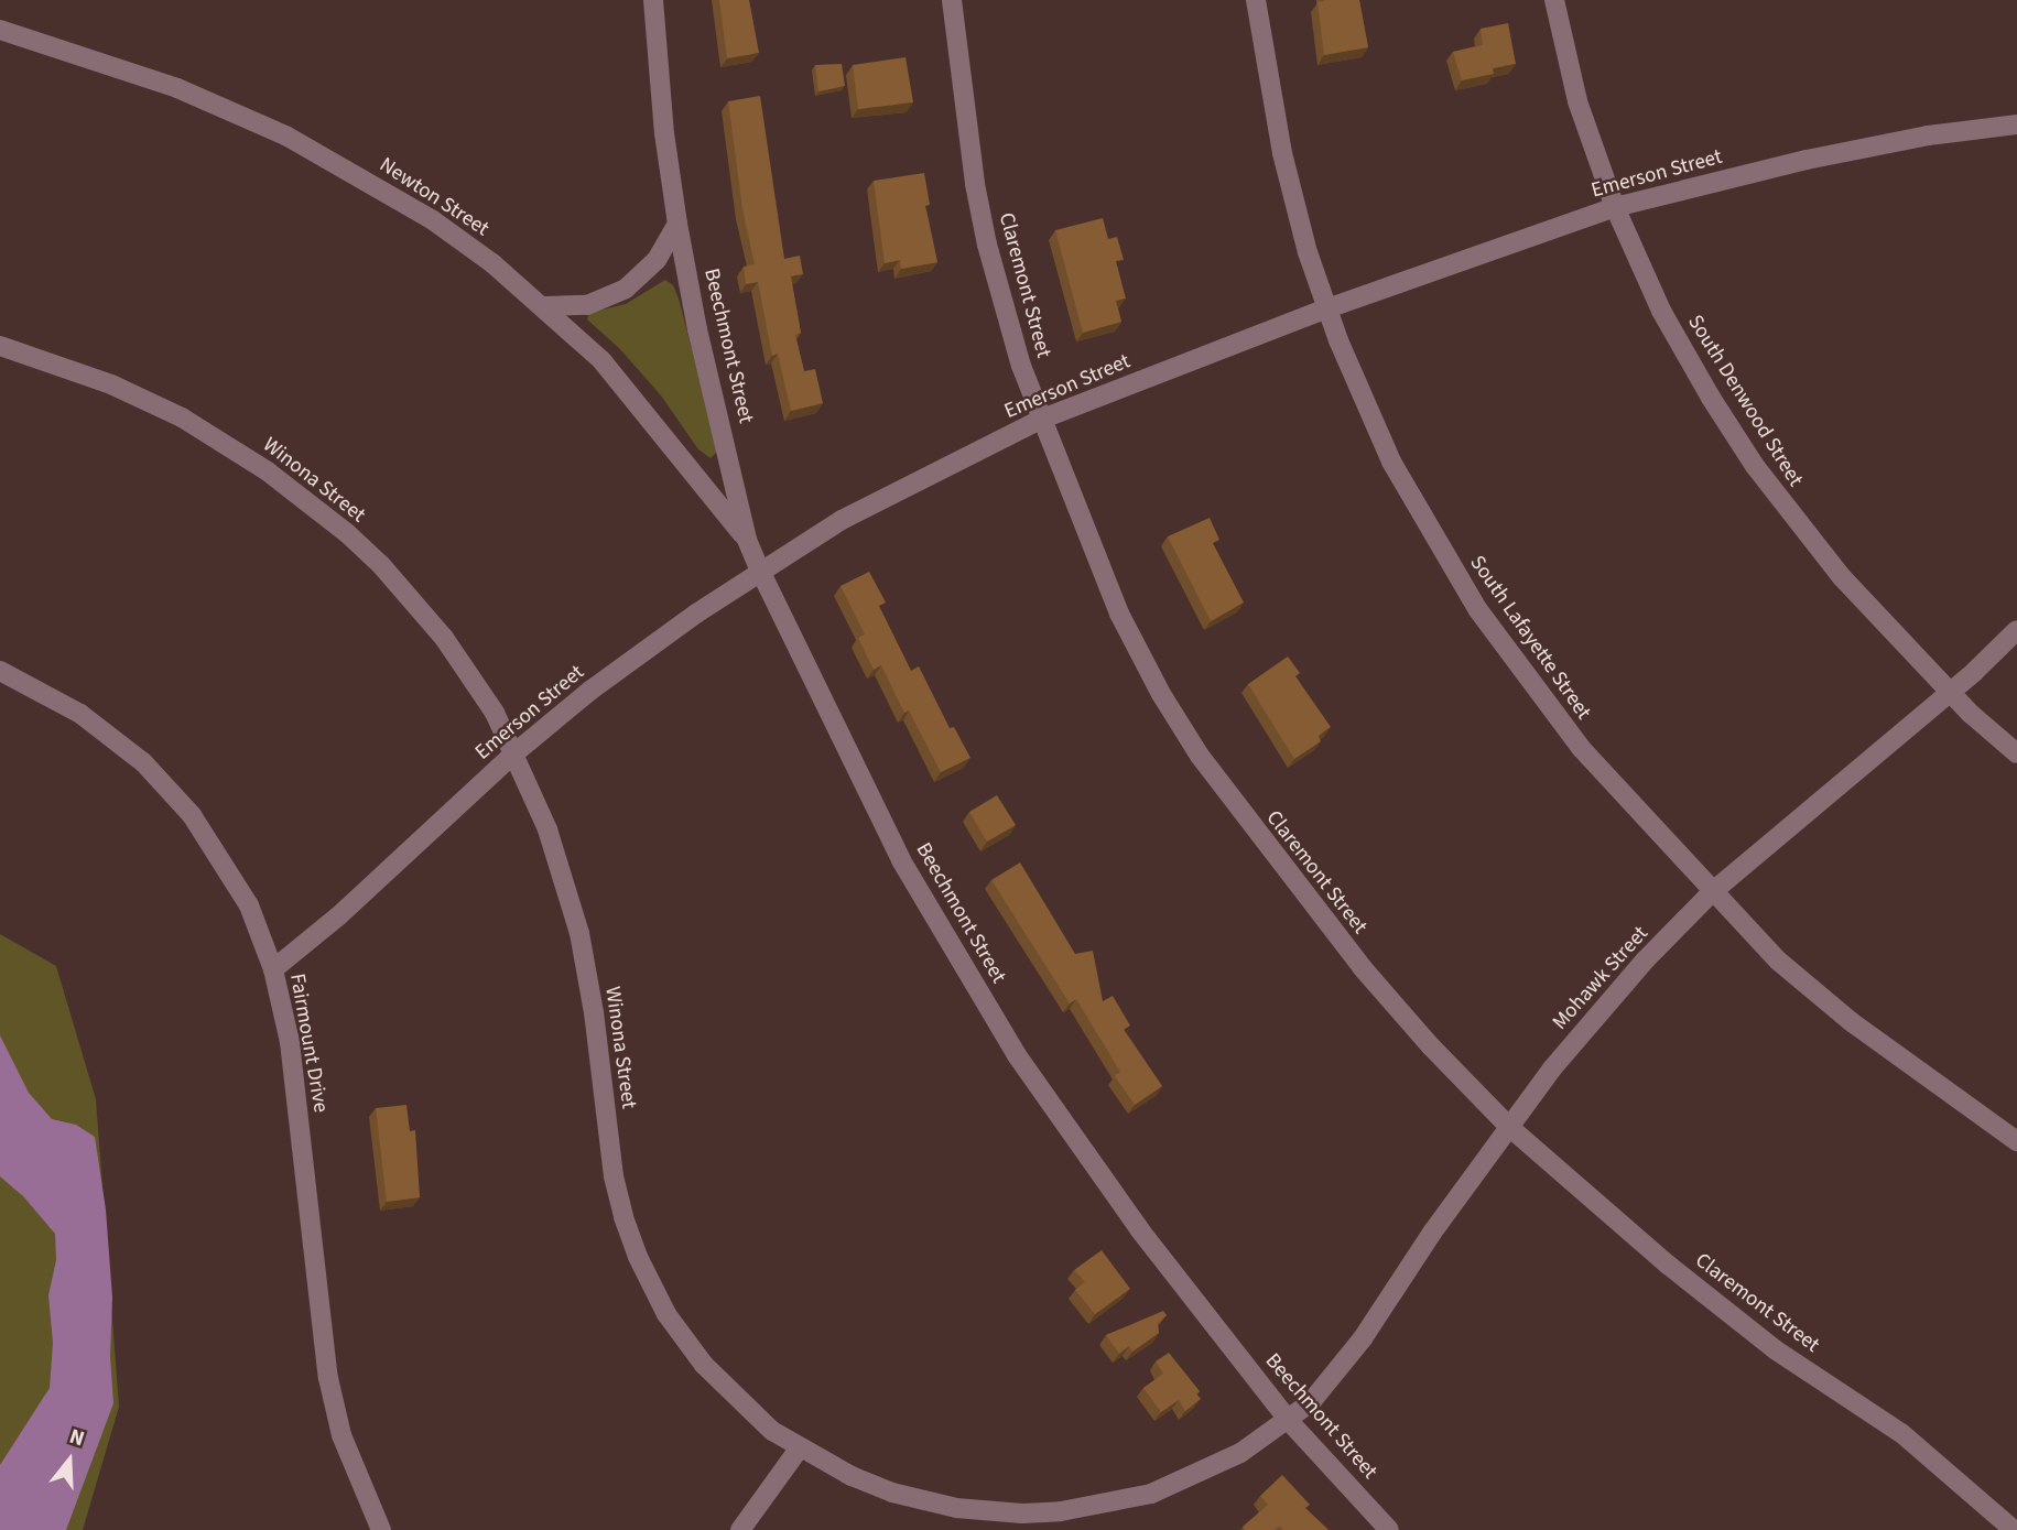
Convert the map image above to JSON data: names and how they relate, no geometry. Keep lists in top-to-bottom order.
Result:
{
  "streets": {
    "street": [
      "Emerson Street",
      "Newton Street",
      "Claremont Street",
      "Beechmont Street",
      "South Denwood Street",
      "Winona Street",
      "South Lafayette Street",
      "Mohawk Street",
      "Fairmount Drive"
    ]
  },
  "crossings": [
    ["Emerson Street", "Claremont Street"],
    ["Emerson Street", "Beechmont Street"],
    ["Emerson Street", "South Denwood Street"],
    ["Emerson Street", "Winona Street"],
    ["Emerson Street", "South Lafayette Street"],
    ["Emerson Street", "Fairmount Drive"],
    ["Newton Street", "Beechmont Street"],
    ["Claremont Street", "Mohawk Street"],
    ["Beechmont Street", "Winona Street"],
    ["Beechmont Street", "Mohawk Street"],
    ["South Denwood Street", "Mohawk Street"],
    ["Winona Street", "Mohawk Street"],
    ["South Lafayette Street", "Mohawk Street"]
  ],
  "north": "top"
}
